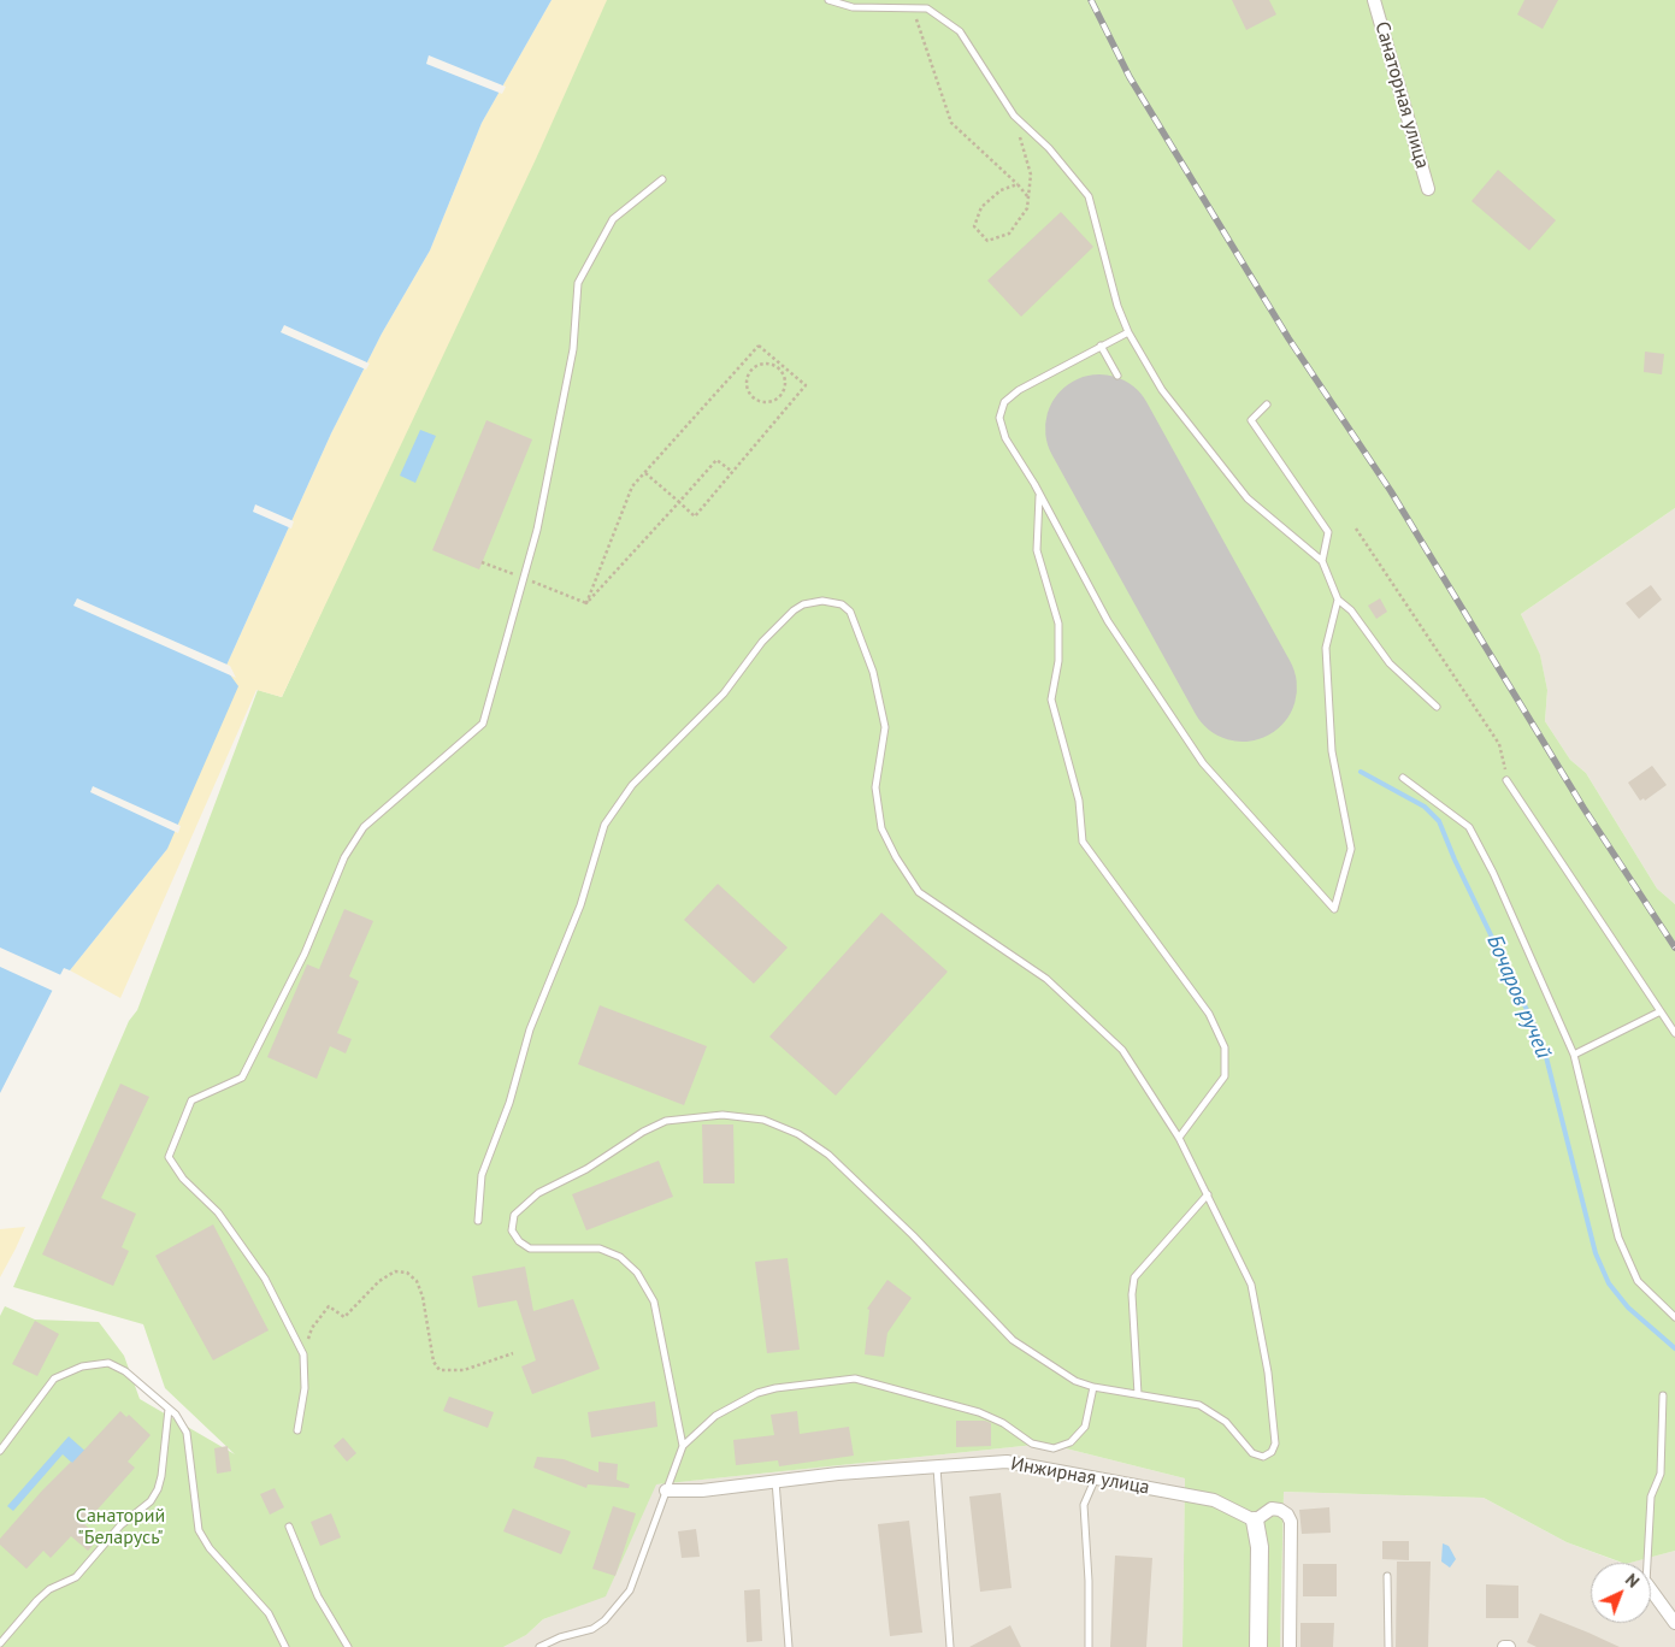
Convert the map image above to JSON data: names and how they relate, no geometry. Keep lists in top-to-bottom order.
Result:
{
  "streets": {
    "street": ["Санаторная улица", "Инжирная улица"]
  },
  "water": ["Бочаров ручей"],
  "parks": ["Санаторий \"Беларусь\""],
  "north": "top right"
}
